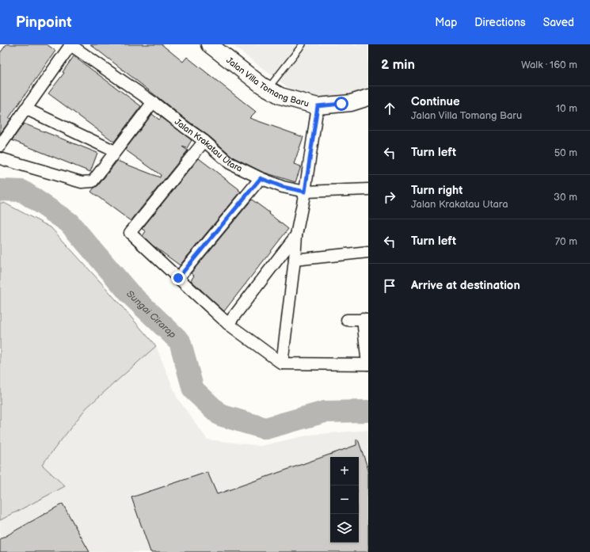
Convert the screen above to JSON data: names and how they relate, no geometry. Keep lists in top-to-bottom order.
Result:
{
  "streets": {
    "street": ["Jalan Villa Tomang Baru", "Jalan Krakatau Utara"]
  },
  "water": ["Sungai Cirarap"],
  "page": {
    "header": "Pinpoint",
    "nav": ["Map", "Directions", "Saved"],
    "heading": ["2 min", "Walk · 160 m"],
    "list": [
      ["Continue", "Jalan Villa Tomang Baru", "10 m"],
      ["Turn left", "50 m"],
      ["Turn right", "Jalan Krakatau Utara", "30 m"],
      ["Turn left", "70 m"],
      "Arrive at destination"
    ],
    "map_buttons": ["+", "−"]
  }
}
